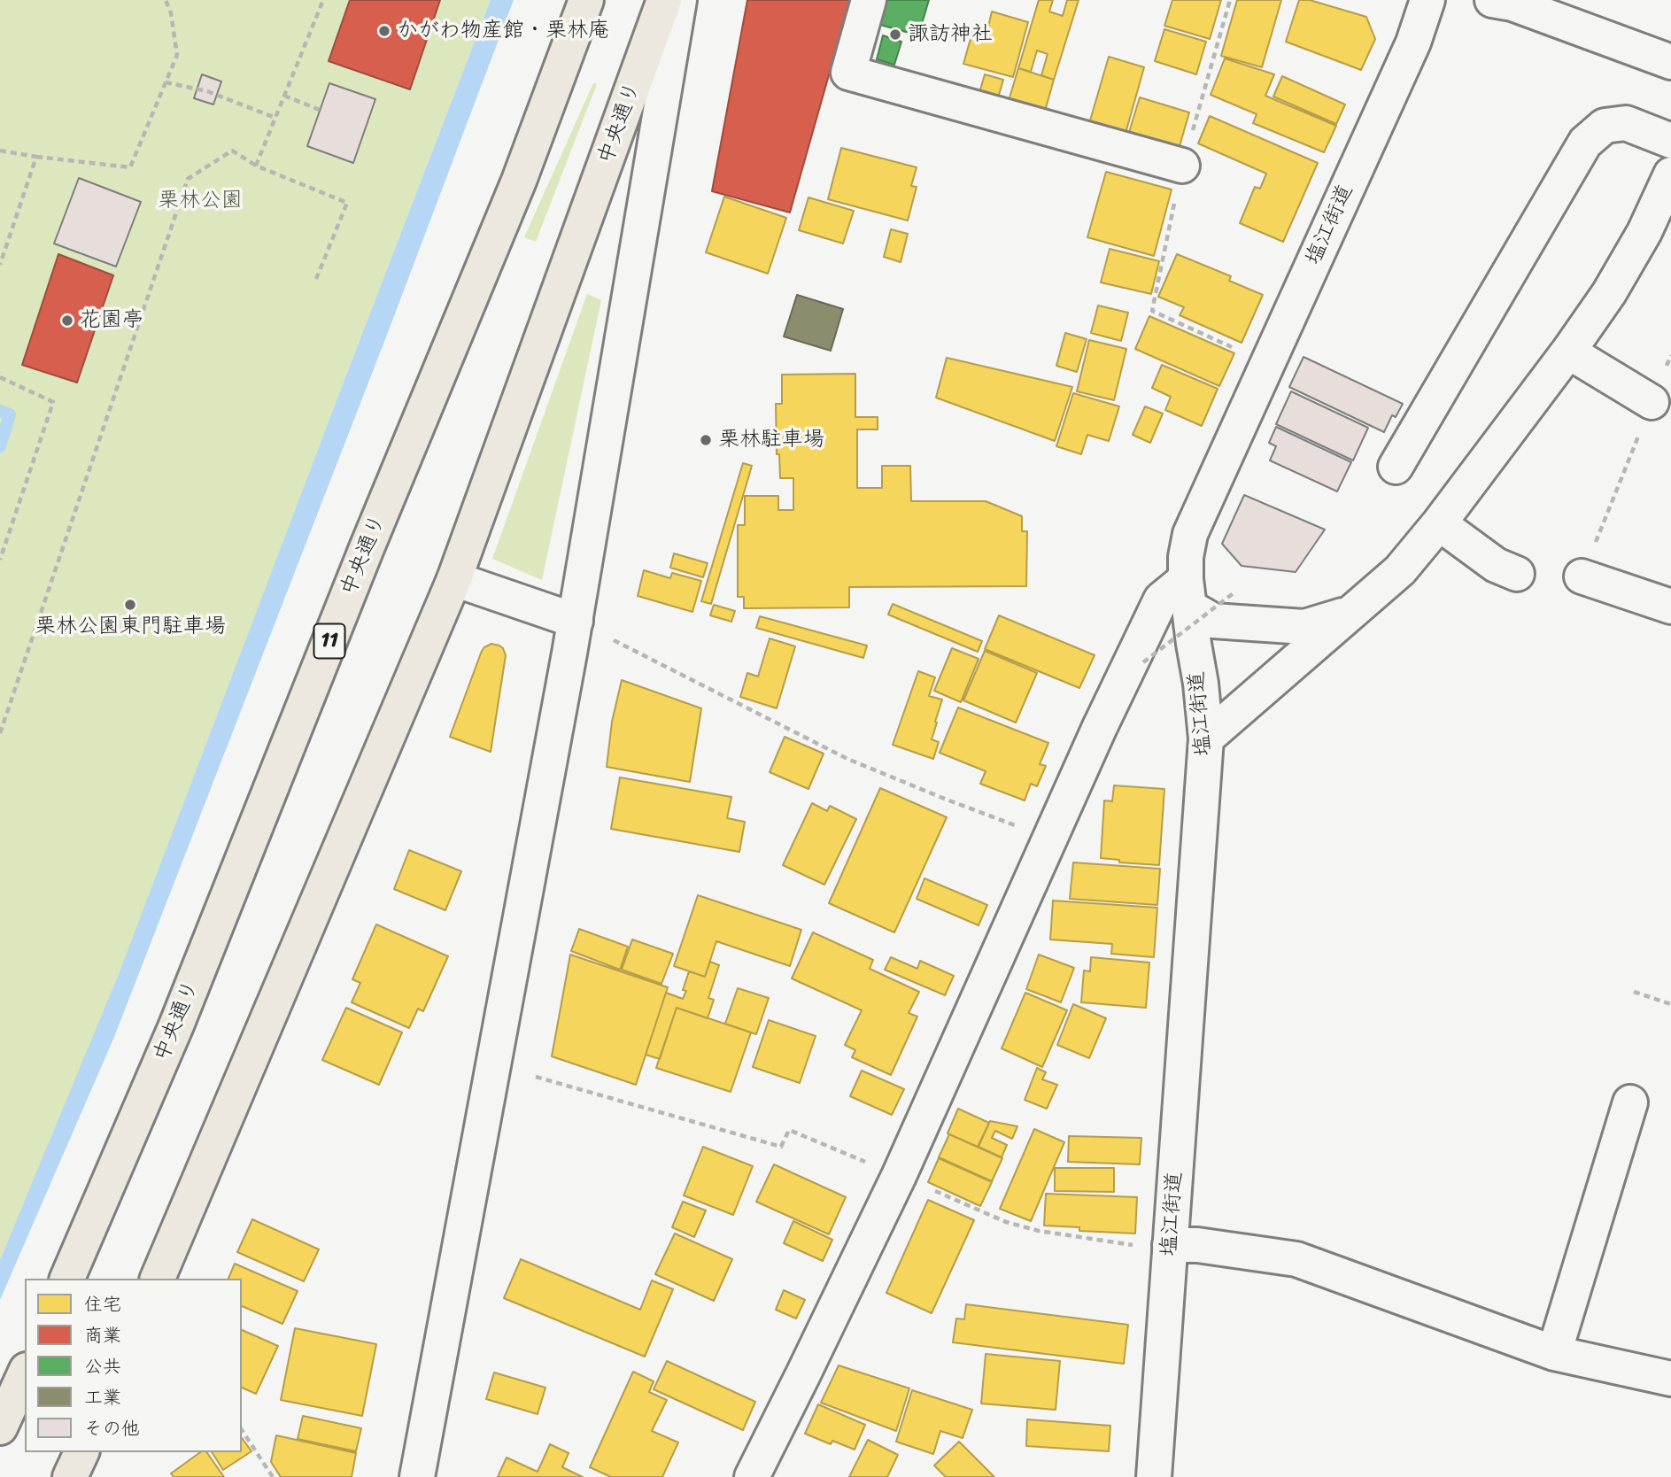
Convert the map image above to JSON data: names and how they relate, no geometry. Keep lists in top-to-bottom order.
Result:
{
  "streets": {
    "highway": ["中央通り", "11"],
    "street": ["塩江街道"]
  },
  "parks": ["栗林公園"],
  "places": [
    "かがわ物産館・栗林庵",
    "諏訪神社",
    "花園亭",
    "栗林駐車場",
    "栗林公園東門駐車場"
  ],
  "legend": [
    "住宅",
    "商業",
    "公共",
    "工業",
    "その他"
  ]
}
